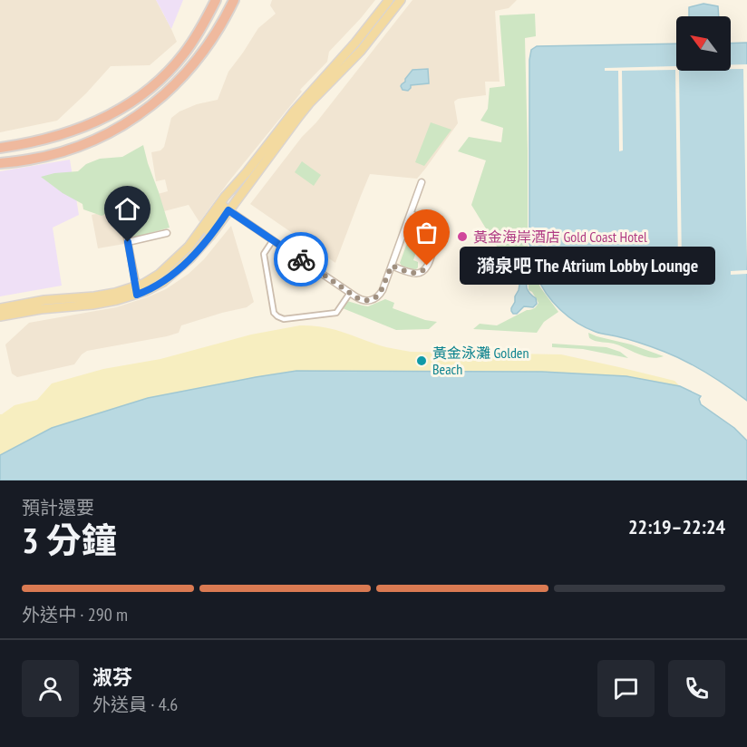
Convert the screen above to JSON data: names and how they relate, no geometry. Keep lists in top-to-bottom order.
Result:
{
  "places": ["黃金海岸酒店 Gold Coast Hotel", "漪泉吧 The Atrium Lobby Lounge", "黃金泳灘 Golden Beach"],
  "north": "top left",
  "page": {
    "bubble": "漪泉吧 The Atrium Lobby Lounge",
    "heading": ["3 分鐘", "預計還要", "22:19–22:24"],
    "panel": ["淑芬", "外送員 · 4.6"],
    "bar": "外送中 · 290 m"
  }
}
